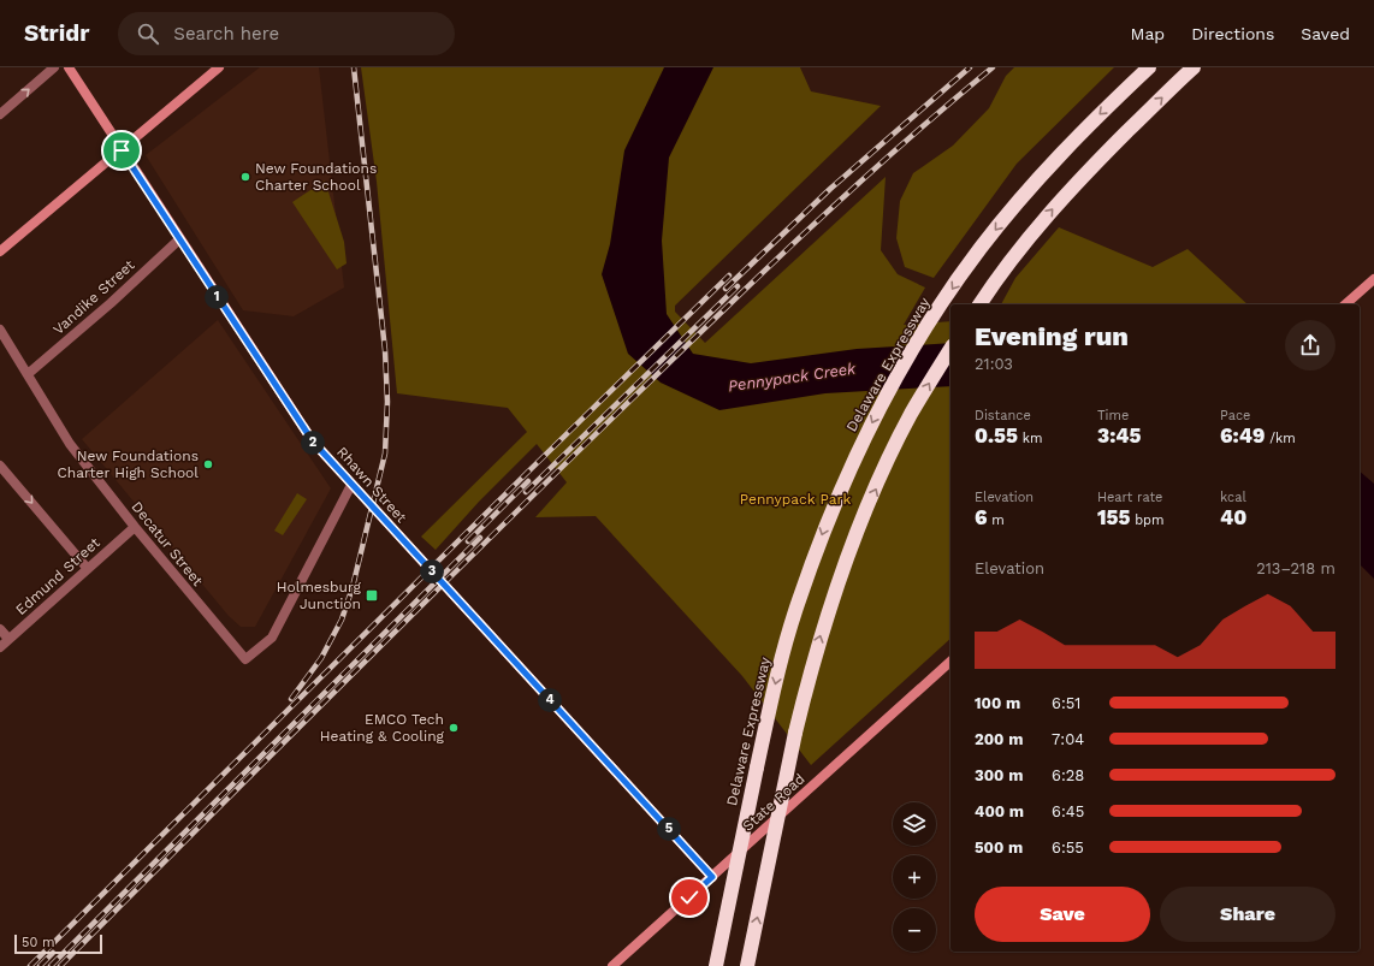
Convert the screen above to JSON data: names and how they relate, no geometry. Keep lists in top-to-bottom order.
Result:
{
  "streets": {
    "highway": ["Delaware Expressway"],
    "main road": ["Rhawn Street", "State Road"],
    "street": ["Vandike Street", "Decatur Street", "Edmund Street"]
  },
  "crossings": [
    ["Vandike Street", "Rhawn Street"],
    ["Vandike Street", "Decatur Street"],
    ["Rhawn Street", "Decatur Street"],
    ["Rhawn Street", "State Road"],
    ["Decatur Street", "Edmund Street"]
  ],
  "water": ["Pennypack Creek"],
  "parks": ["Pennypack Park"],
  "places": {
    "other": ["New Foundations Charter School", "New Foundations Charter High School", "EMCO Tech Heating & Cooling"],
    "transit": ["Holmesburg Junction"]
  },
  "scale_bar": "50 m",
  "page": {
    "header": "Stridr",
    "search": "Search here",
    "nav": ["Map", "Directions", "Saved"],
    "pins": [
      "1",
      "2",
      "3",
      "4",
      "5"
    ],
    "heading": ["Evening run", "21:03"],
    "stats": [
      ["Distance", "0.55 km"],
      ["Time", "3:45"],
      ["Pace", "6:49 /km"],
      ["Elevation", "6 m"],
      ["Heart rate", "155 bpm"],
      ["kcal", "40"]
    ],
    "chart": ["Elevation", "213–218 m"],
    "list": [
      {
        "name": "100 m",
        "note": "6:51"
      },
      {
        "name": "200 m",
        "note": "7:04"
      },
      {
        "name": "300 m",
        "note": "6:28"
      },
      {
        "name": "400 m",
        "note": "6:45"
      },
      {
        "name": "500 m",
        "note": "6:55"
      }
    ],
    "map_buttons": ["+", "−"],
    "buttons": ["Save", "Share"],
    "scale": "50 m"
  }
}
